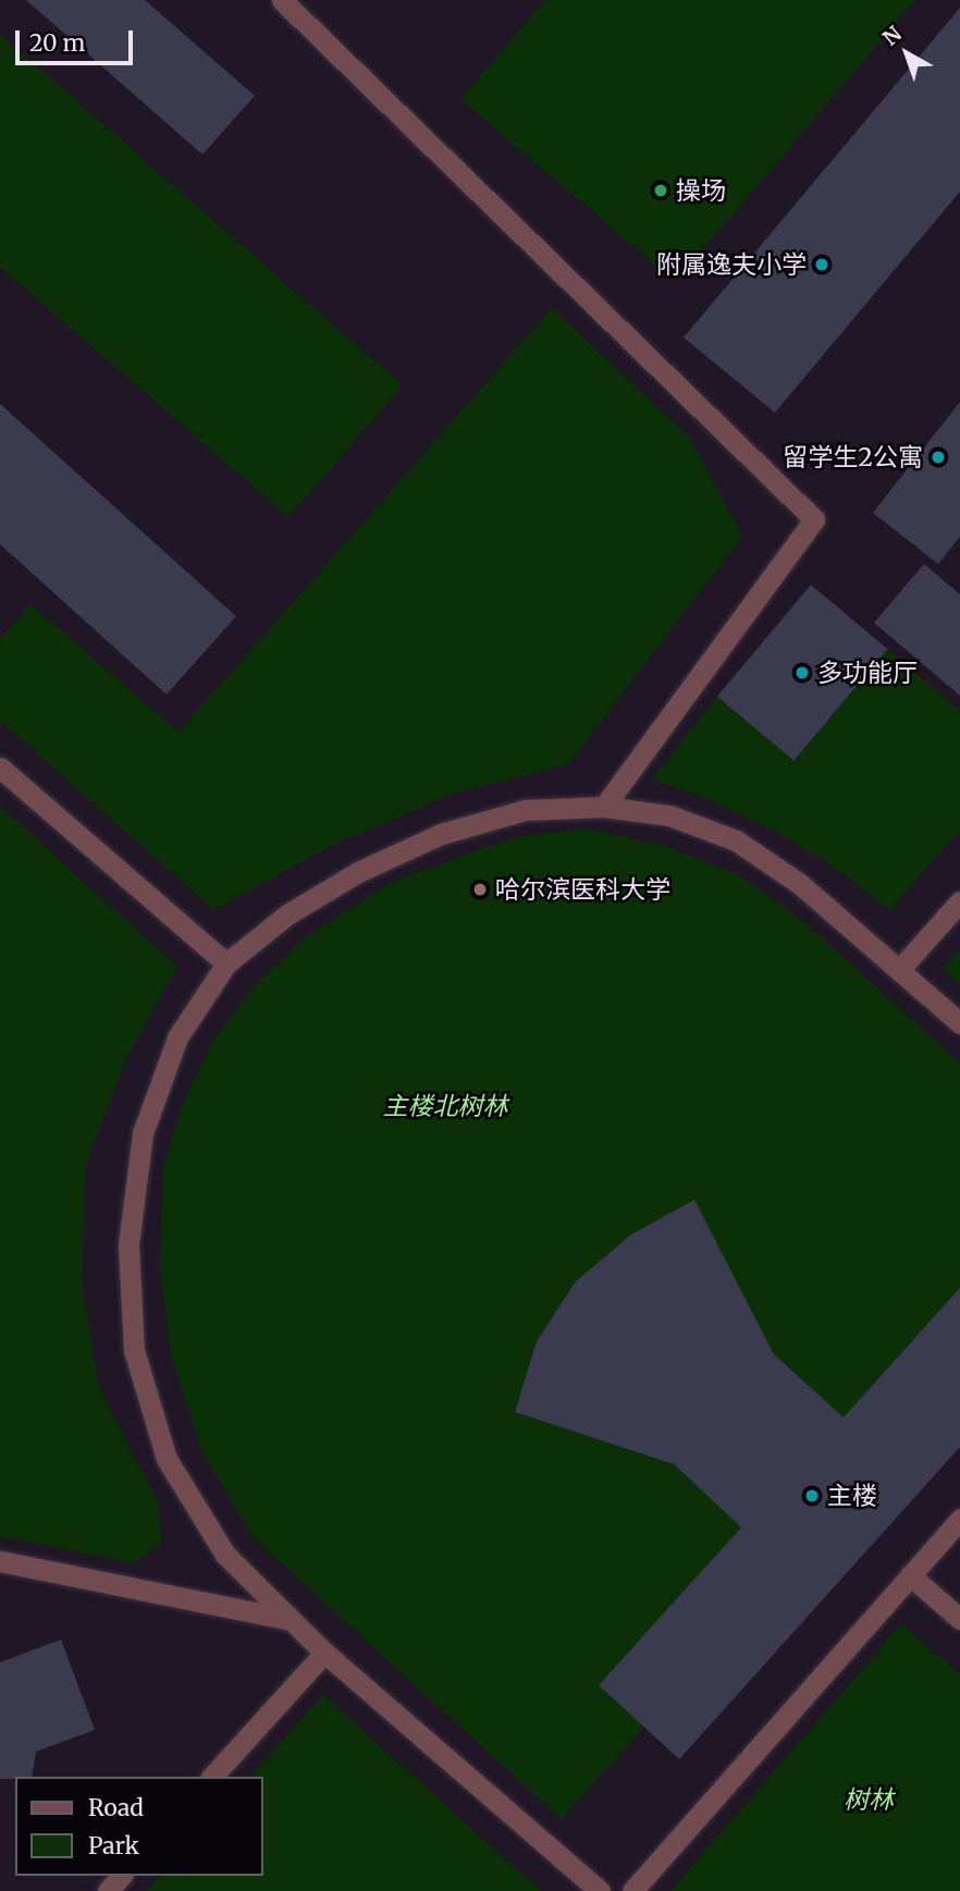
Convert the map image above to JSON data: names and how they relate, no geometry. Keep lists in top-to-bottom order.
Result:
{
  "parks": ["主楼北树林", "树林"],
  "places": [
    "操场",
    "附属逸夫小学",
    "留学生2公寓",
    "多功能厅",
    "哈尔滨医科大学",
    "主楼"
  ],
  "legend": ["Road", "Park"],
  "scale_bar": "20 m",
  "north": "top left"
}
